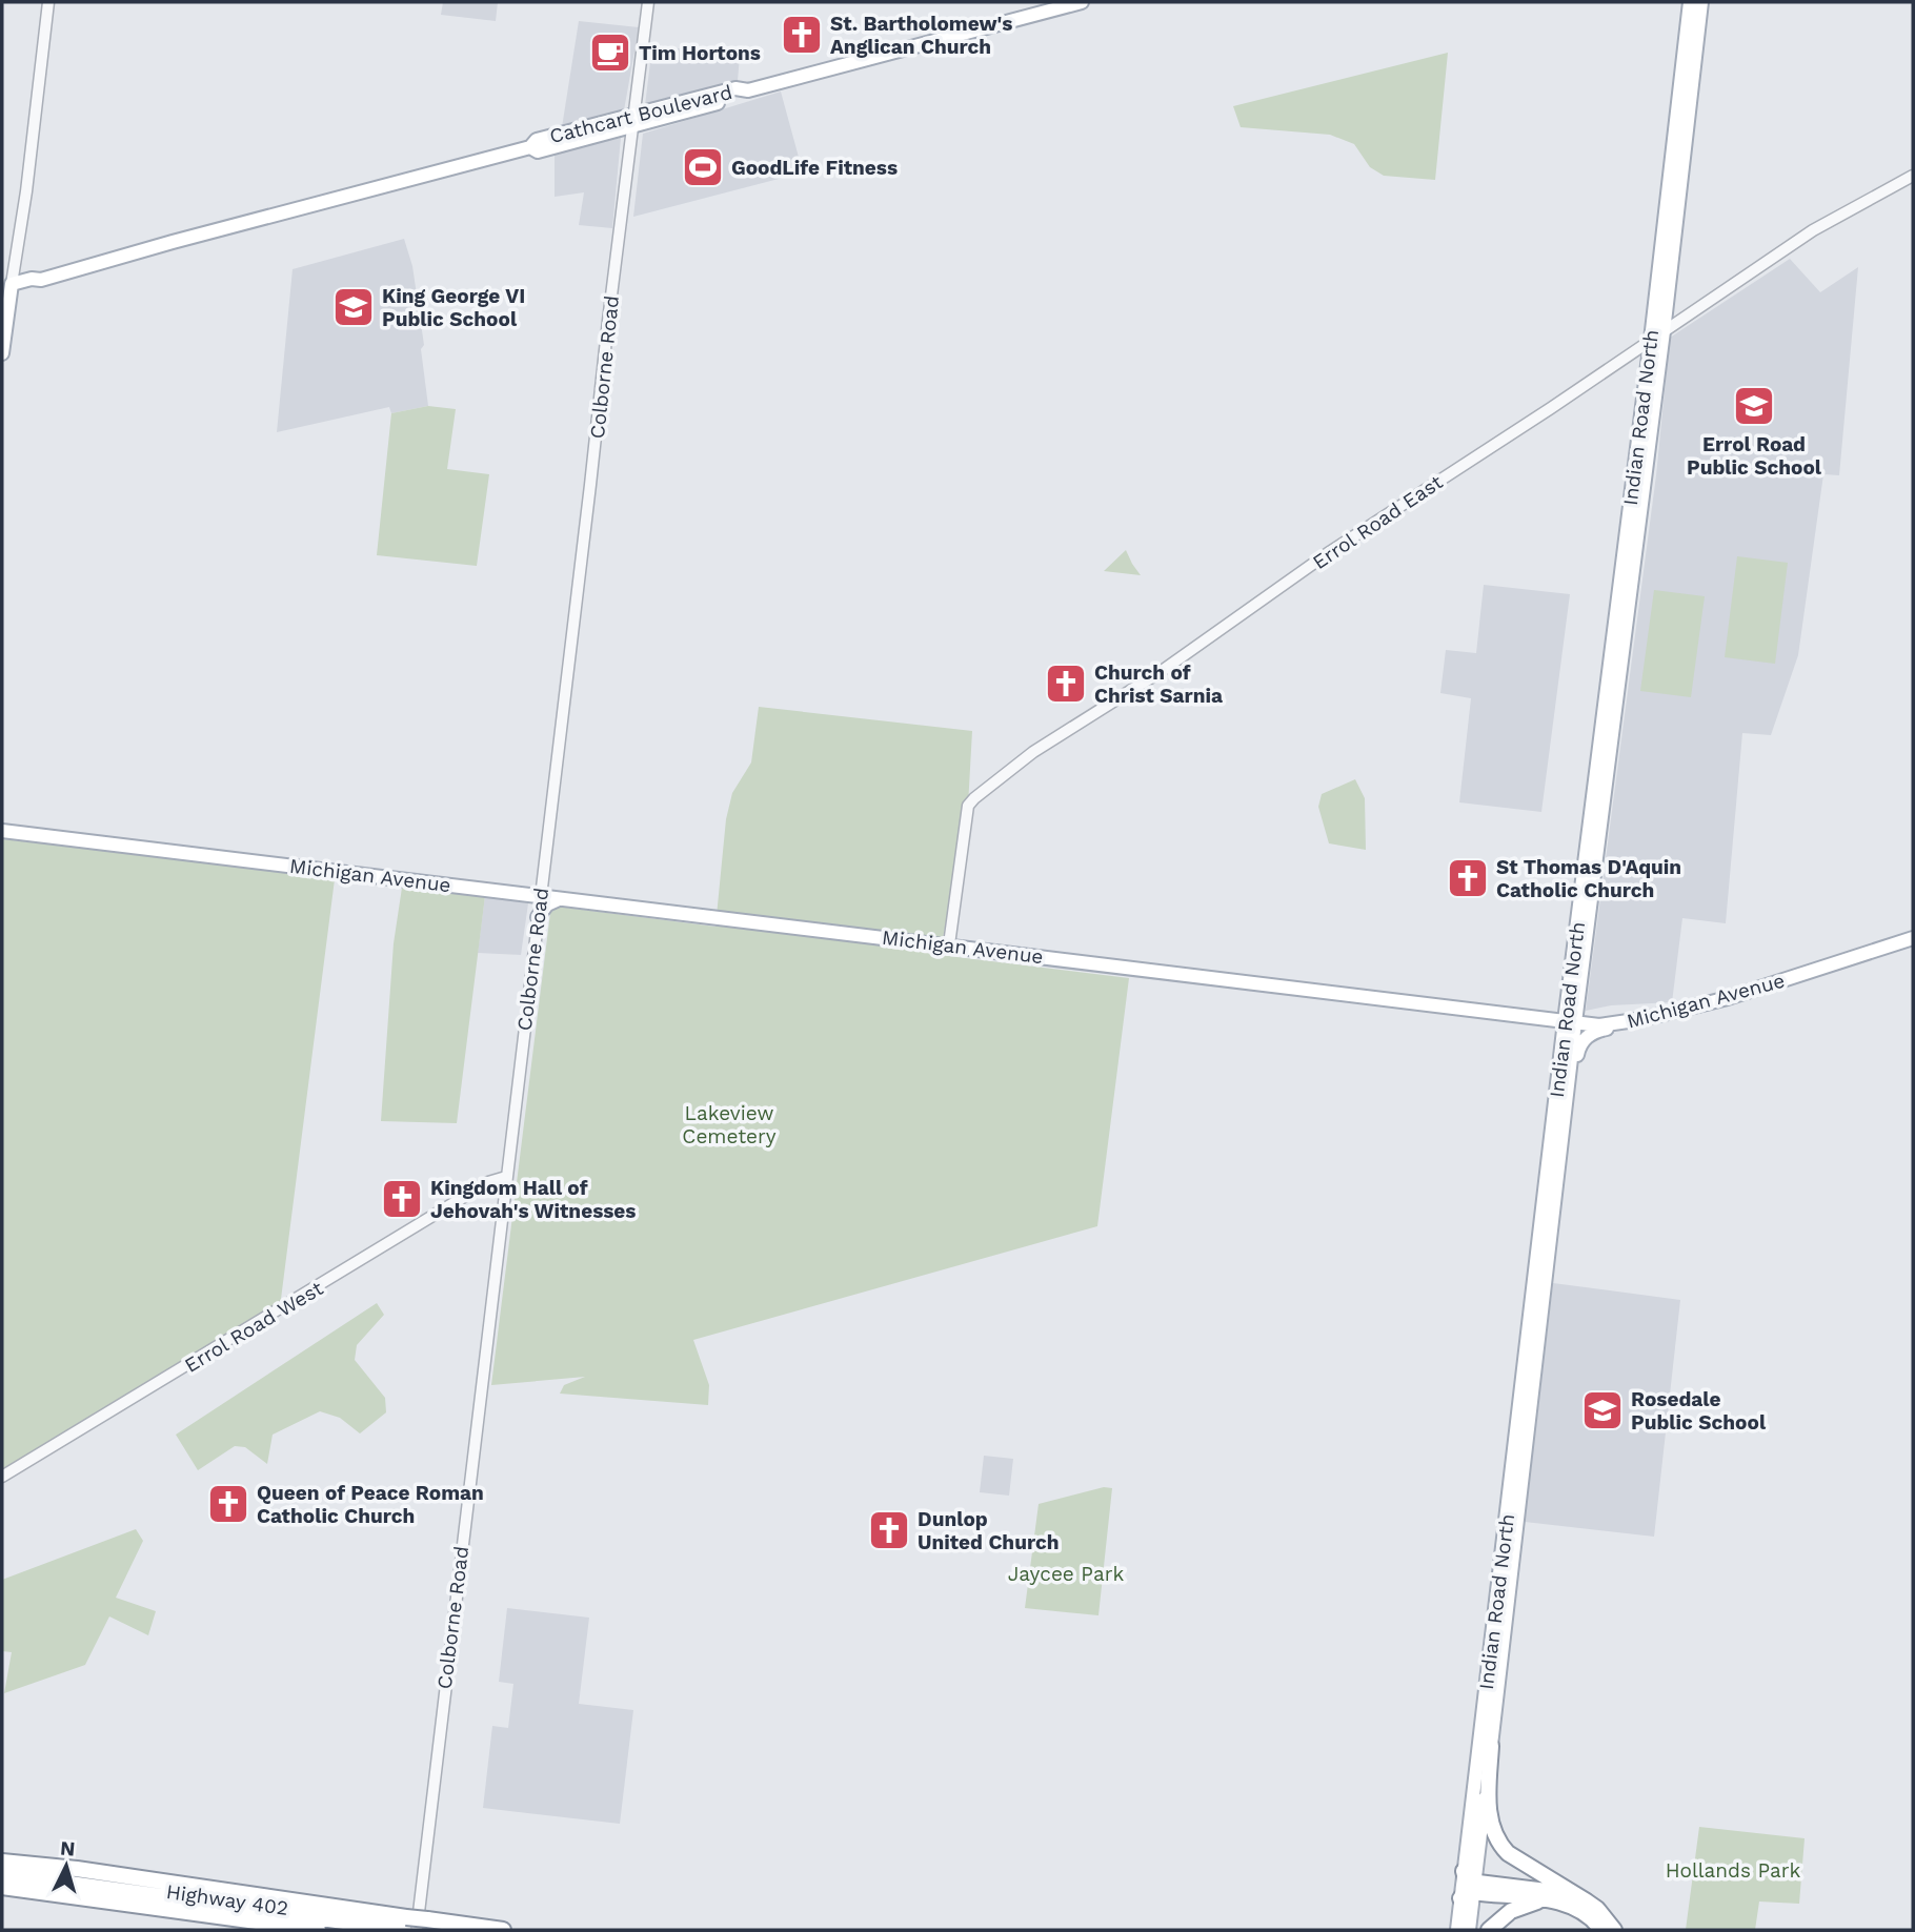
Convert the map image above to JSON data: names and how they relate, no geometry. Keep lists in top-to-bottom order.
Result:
{
  "streets": {
    "highway": ["Highway 402"],
    "main road": ["Cathcart Boulevard", "Indian Road North", "Michigan Avenue"],
    "street": ["Colborne Road", "Errol Road East", "Errol Road West"]
  },
  "crossings": [
    ["Cathcart Boulevard", "Colborne Road"],
    ["Colborne Road", "Michigan Avenue"],
    ["Colborne Road", "Errol Road West"],
    ["Colborne Road", "Highway 402"],
    ["Indian Road North", "Errol Road East"],
    ["Indian Road North", "Michigan Avenue"],
    ["Errol Road East", "Michigan Avenue"]
  ],
  "parks": ["Lakeview Cemetery", "Jaycee Park", "Hollands Park"],
  "places": {
    "church": [
      "St. Bartholomew's Anglican Church",
      "Church of Christ Sarnia",
      "St Thomas D'Aquin Catholic Church",
      "Kingdom Hall of Jehovah's Witnesses",
      "Queen of Peace Roman Catholic Church",
      "Dunlop United Church"
    ],
    "cafe": ["Tim Hortons"],
    "sports": ["GoodLife Fitness"],
    "school or university": ["King George VI Public School", "Errol Road Public School", "Rosedale Public School"]
  },
  "north": "top"
}
